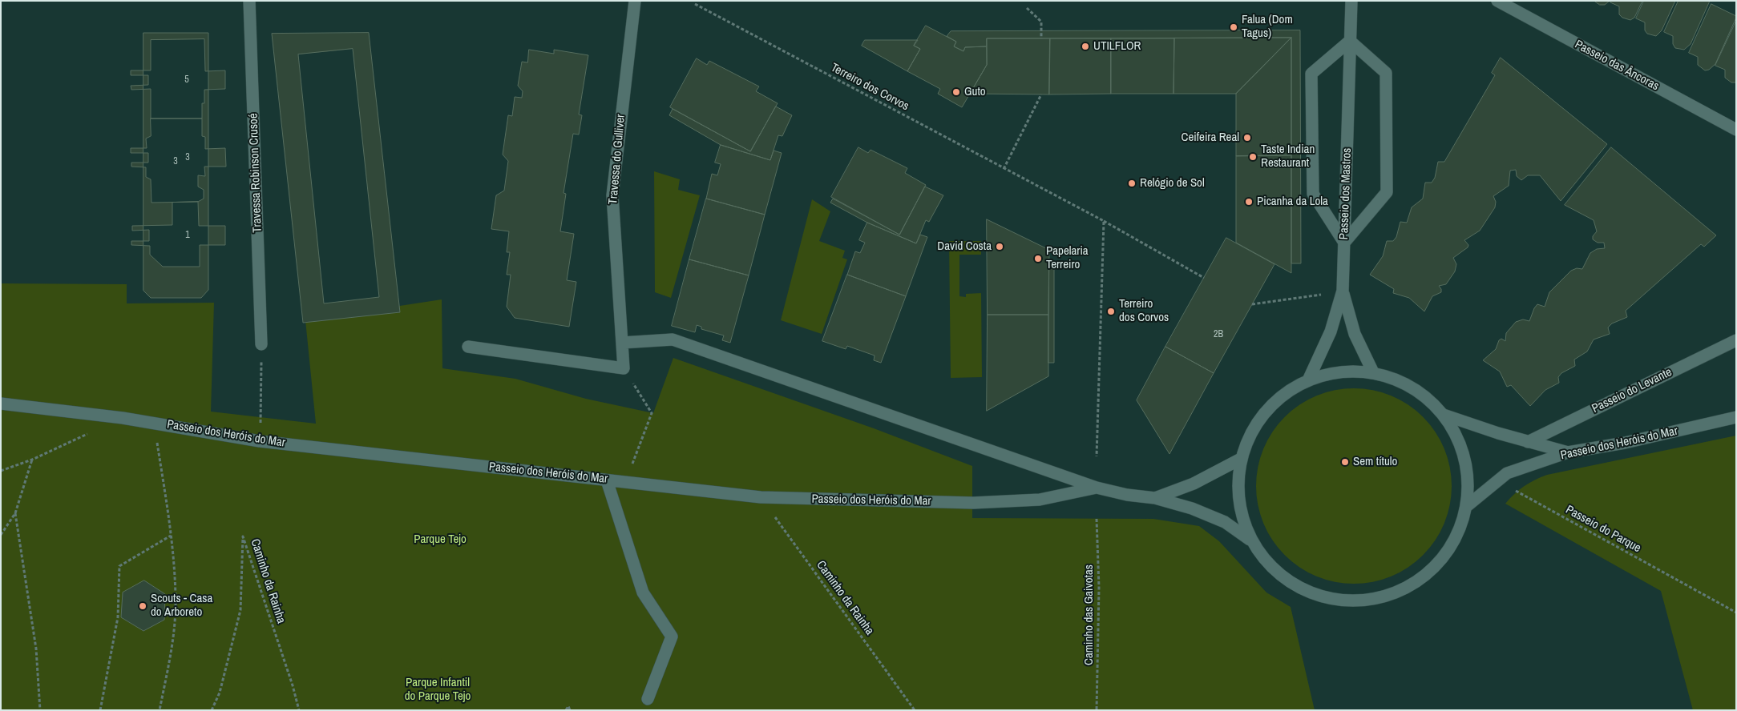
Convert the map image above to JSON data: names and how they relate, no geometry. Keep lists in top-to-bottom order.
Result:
{
  "streets": {
    "street": [
      "Passeio das Âncoras",
      "Travessa do Gulliver",
      "Travessa Robinson Crusoé",
      "Passeio dos Mastros",
      "Passeio do Levante",
      "Passeio dos Heróis do Mar"
    ],
    "path": [
      "Terreiro dos Corvos",
      "Passeio do Parque",
      "Caminho da Rainha",
      "Caminho das Gaivotas"
    ]
  },
  "crossings": [
    ["Travessa do Gulliver", "Passeio dos Heróis do Mar"],
    ["Passeio dos Heróis do Mar", "Passeio do Parque"],
    ["Passeio dos Heróis do Mar", "Caminho da Rainha"]
  ],
  "parks": ["Parque Tejo", "Parque Infantil do Parque Tejo"],
  "places": [
    "Falua (Dom Tagus)",
    "UTILFLOR",
    "Guto",
    "Ceifeira Real",
    "Taste Indian Restaurant",
    "Relógio de Sol",
    "Picanha da Lola",
    "David Costa",
    "Papelaria Terreiro",
    "Terreiro dos Corvos",
    "Sem título",
    "Scouts - Casa do Arboreto"
  ],
  "house_numbers": [
    "5",
    "3",
    "3",
    "1",
    "2B"
  ]
}
